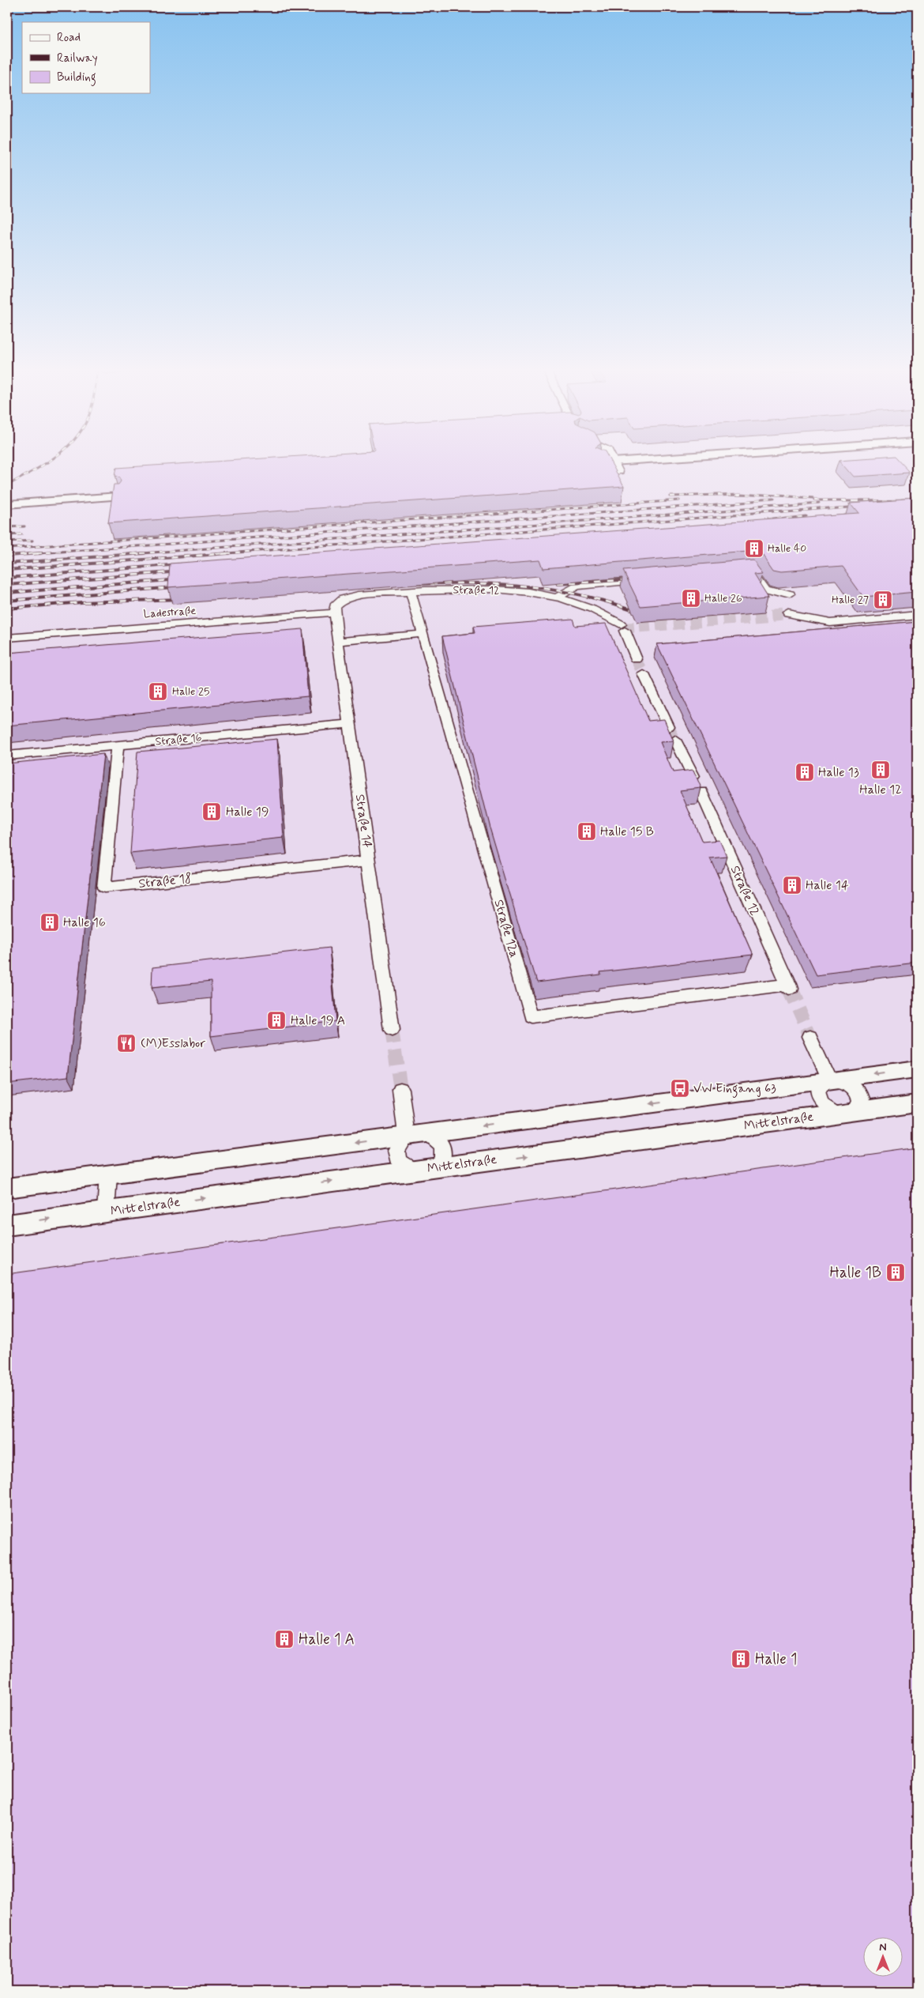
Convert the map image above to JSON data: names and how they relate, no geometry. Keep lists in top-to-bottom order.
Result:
{
  "streets": {
    "street": [
      "Straße 12",
      "Ladestraße",
      "Straße 16",
      "Straße 14",
      "Straße 18",
      "Straße 12a",
      "Mittelstraße"
    ]
  },
  "crossings": [
    ["Straße 12", "Ladestraße"],
    ["Straße 12", "Straße 14"],
    ["Straße 12", "Straße 12a"],
    ["Ladestraße", "Straße 14"],
    ["Straße 16", "Straße 14"],
    ["Straße 16", "Straße 18"],
    ["Straße 14", "Straße 18"]
  ],
  "places": {
    "building": [
      "Halle 40",
      "Halle 26",
      "Halle 27",
      "Halle 25",
      "Halle 12",
      "Halle 13",
      "Halle 19",
      "Halle 15 B",
      "Halle 14",
      "Halle 16",
      "Halle 19 A",
      "Halle 1B",
      "Halle 1 A",
      "Halle 1"
    ],
    "restaurant": ["(M)Esslabor"],
    "bus stop": ["VW Eingang 63"]
  },
  "legend": ["Road", "Railway", "Building"],
  "north": "top"
}
